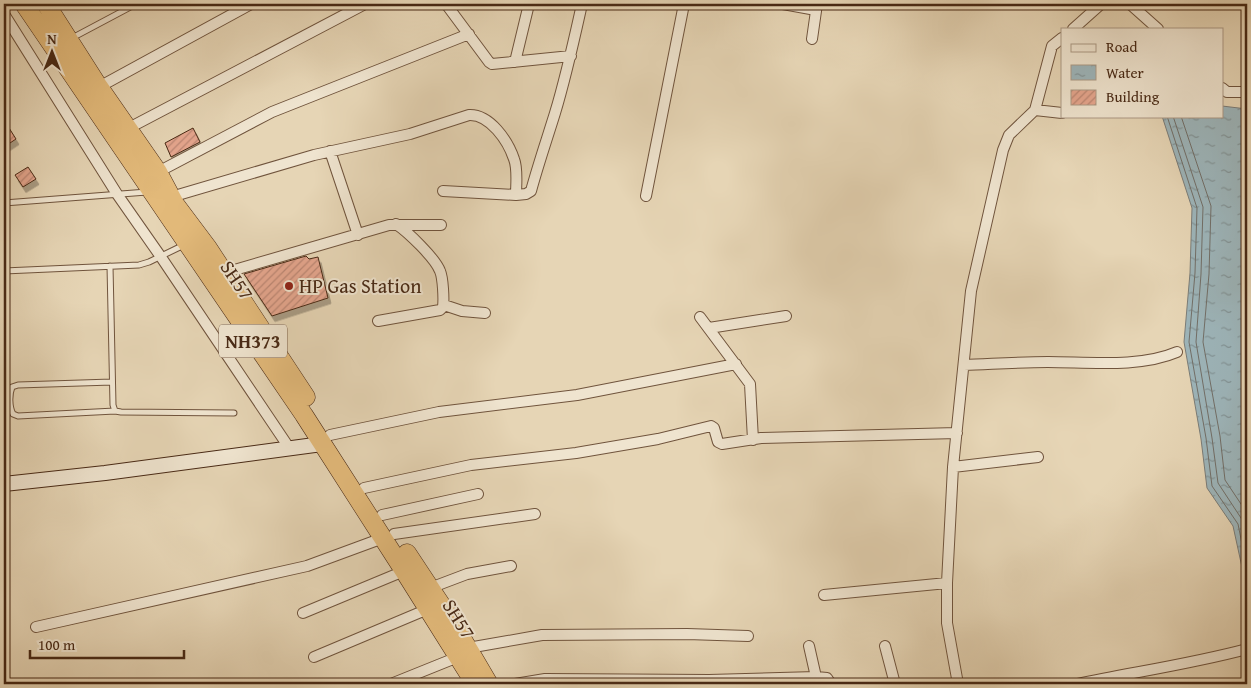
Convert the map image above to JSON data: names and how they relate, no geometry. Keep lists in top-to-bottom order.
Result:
{
  "streets": {
    "highway": ["SH57", "NH373"]
  },
  "crossings": [
    ["SH57", "NH373"]
  ],
  "places": ["HP Gas Station"],
  "legend": ["Road", "Water", "Building"],
  "scale_bar": "100 m",
  "north": "top"
}
